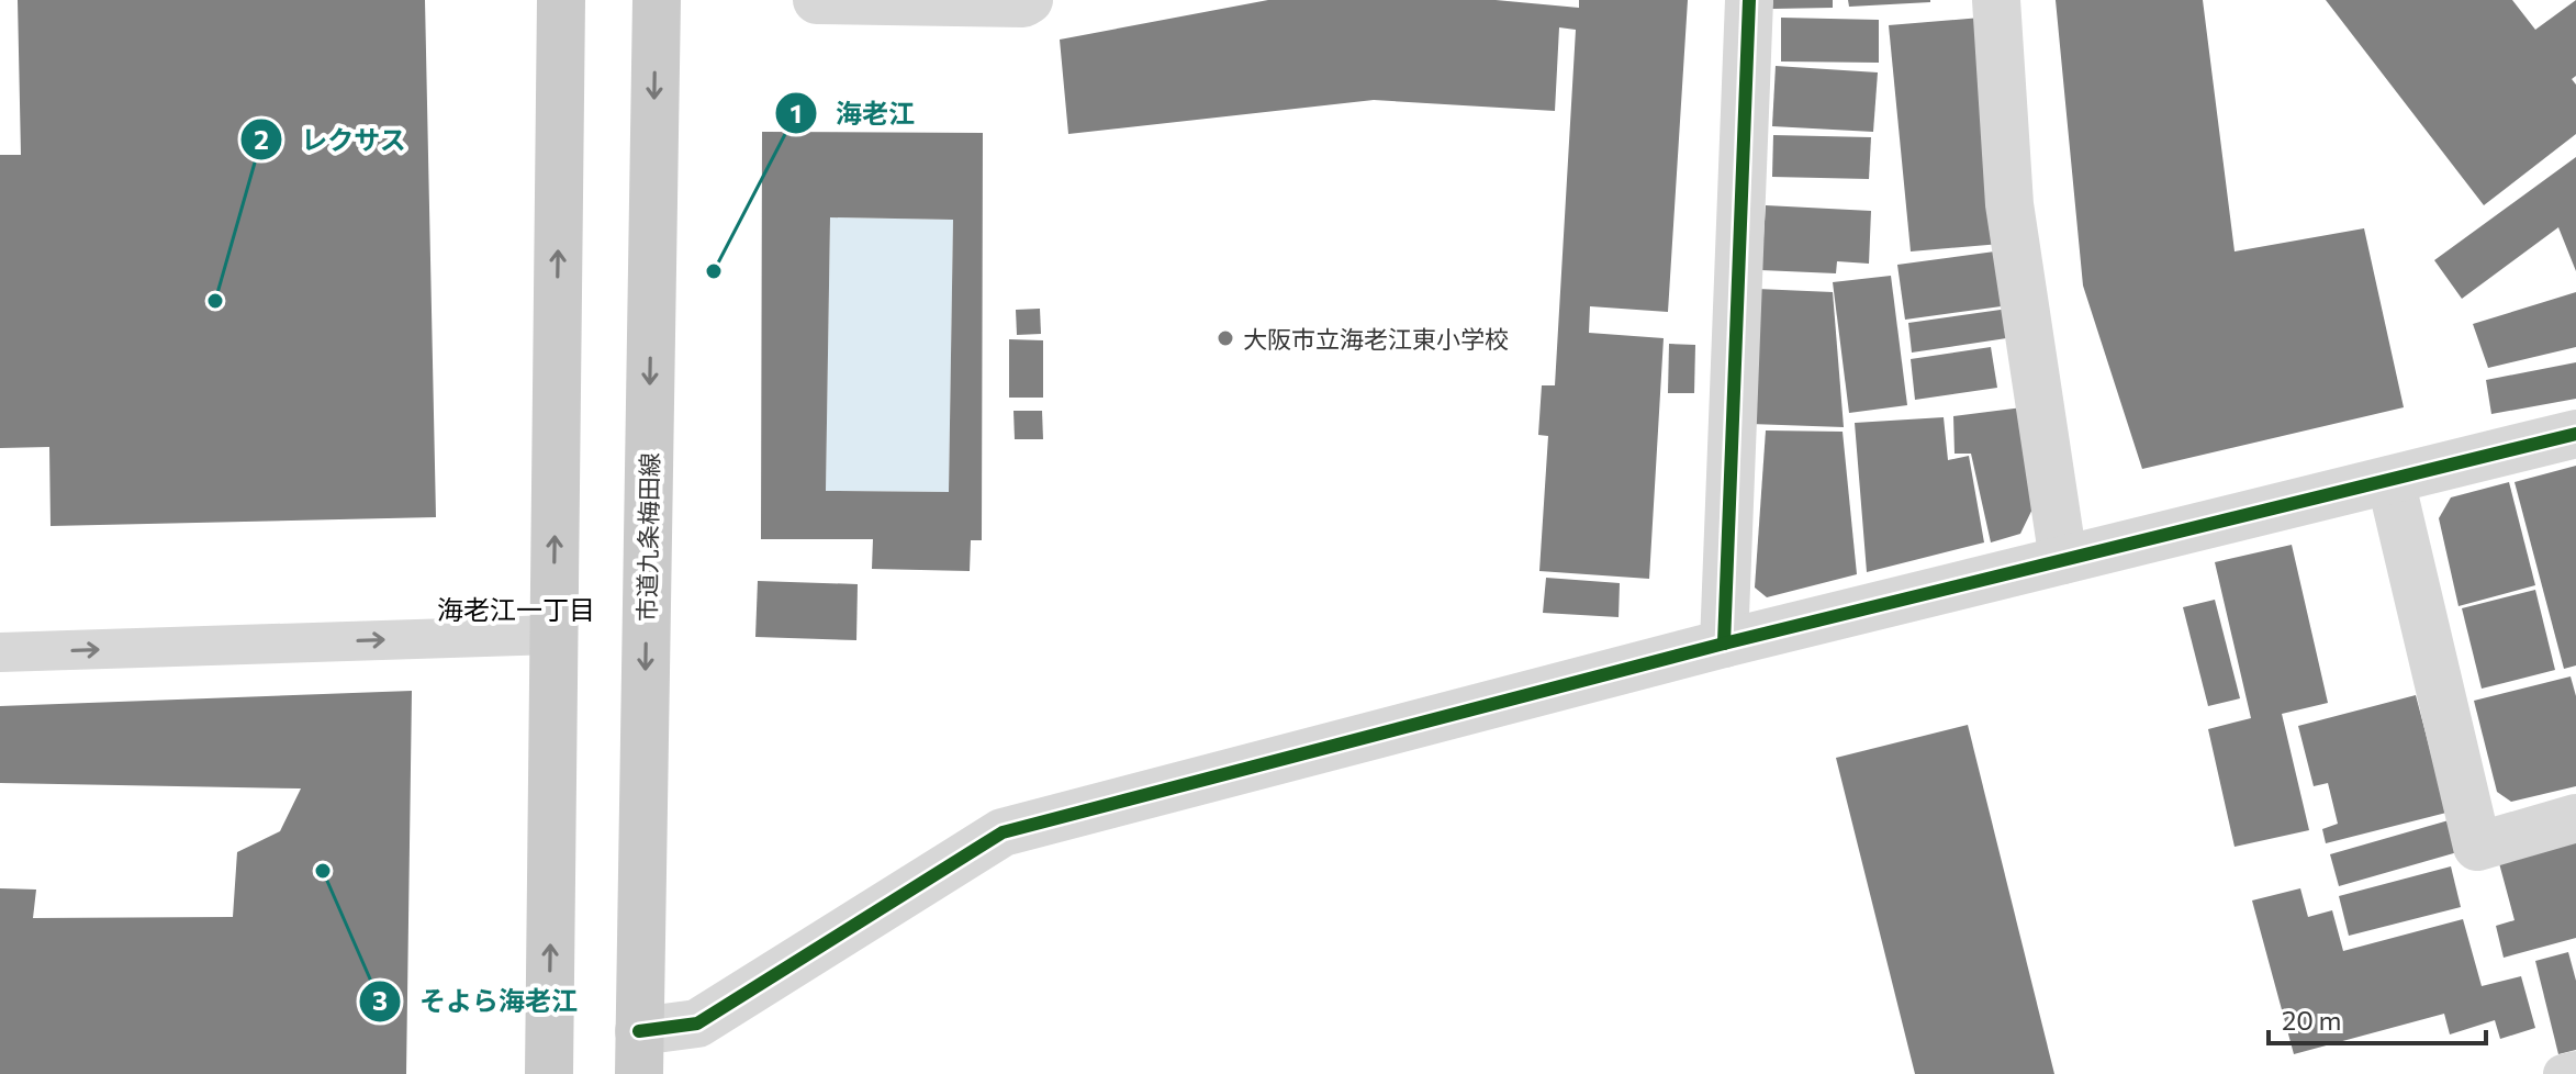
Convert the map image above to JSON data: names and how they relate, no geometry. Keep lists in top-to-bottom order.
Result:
{
  "streets": {
    "main road": ["市道九条梅田線"]
  },
  "districts": ["海老江一丁目"],
  "places": [
    "海老江",
    "レクサス",
    "大阪市立海老江東小学校",
    "そよら海老江"
  ],
  "scale_bar": "20 m"
}
